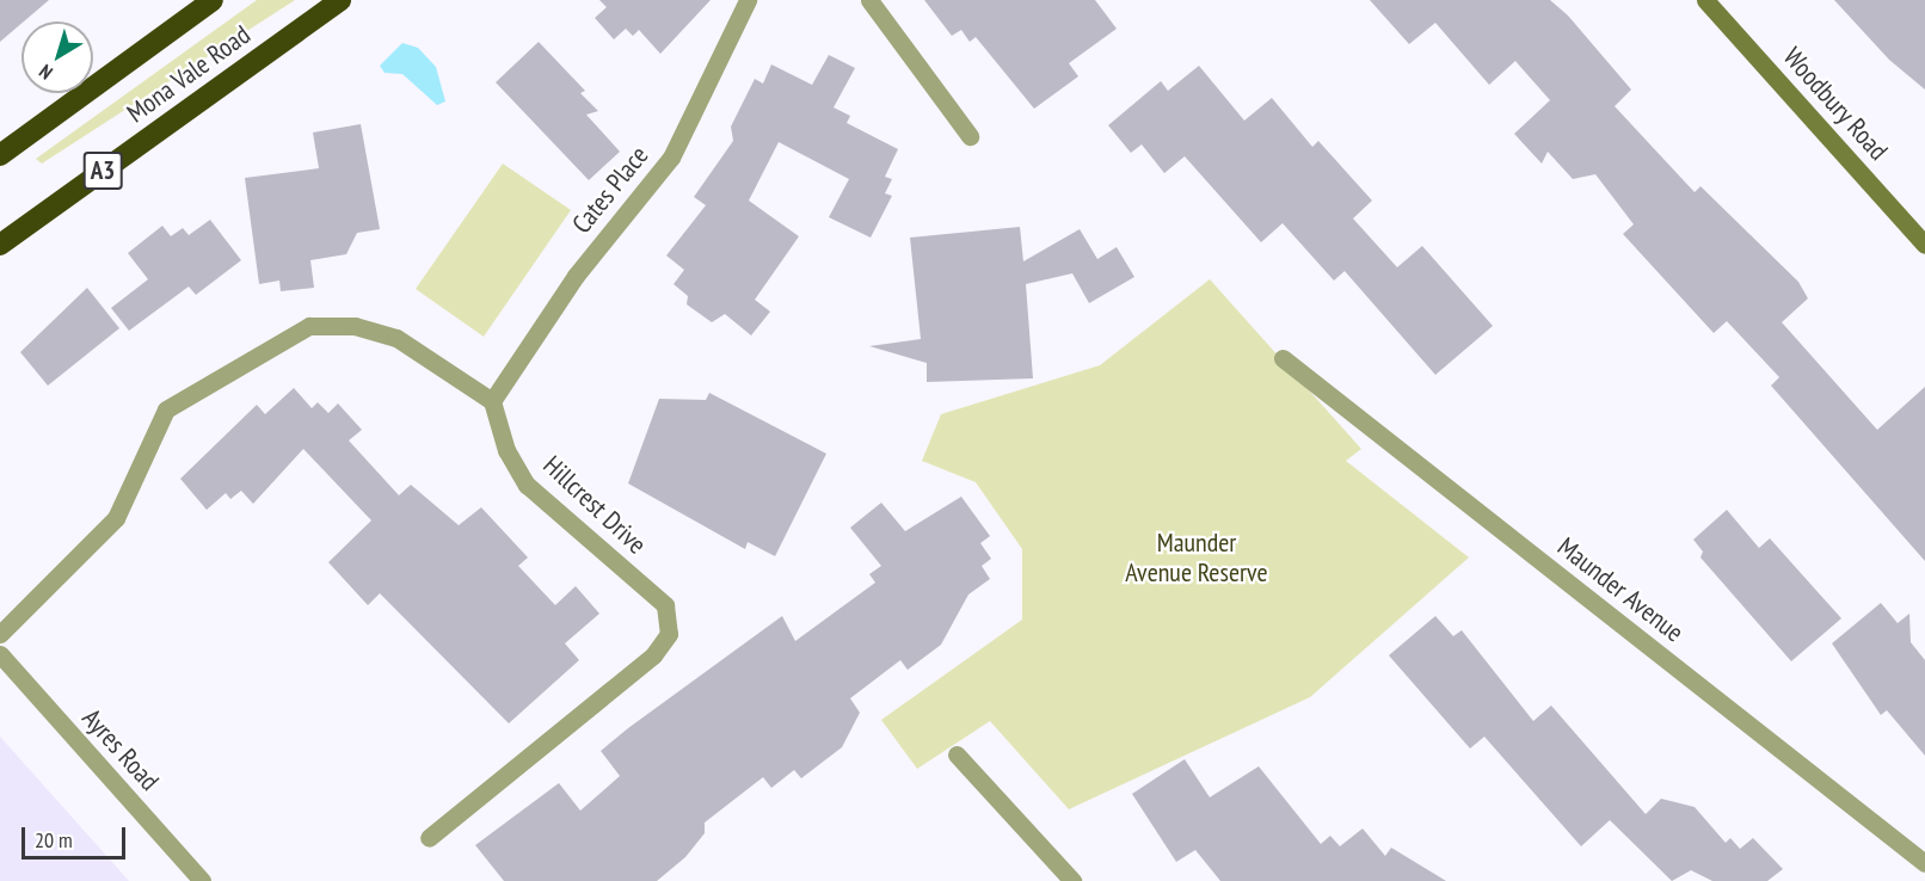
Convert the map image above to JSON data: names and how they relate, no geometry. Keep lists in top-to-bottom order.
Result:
{
  "streets": {
    "highway": ["Mona Vale Road", "A3"],
    "street": [
      "Woodbury Road",
      "Cates Place",
      "Hillcrest Drive",
      "Maunder Avenue",
      "Ayres Road"
    ]
  },
  "crossings": [
    ["Cates Place", "Hillcrest Drive"]
  ],
  "parks": ["Maunder Avenue Reserve"],
  "scale_bar": "20 m",
  "north": "bottom left"
}
